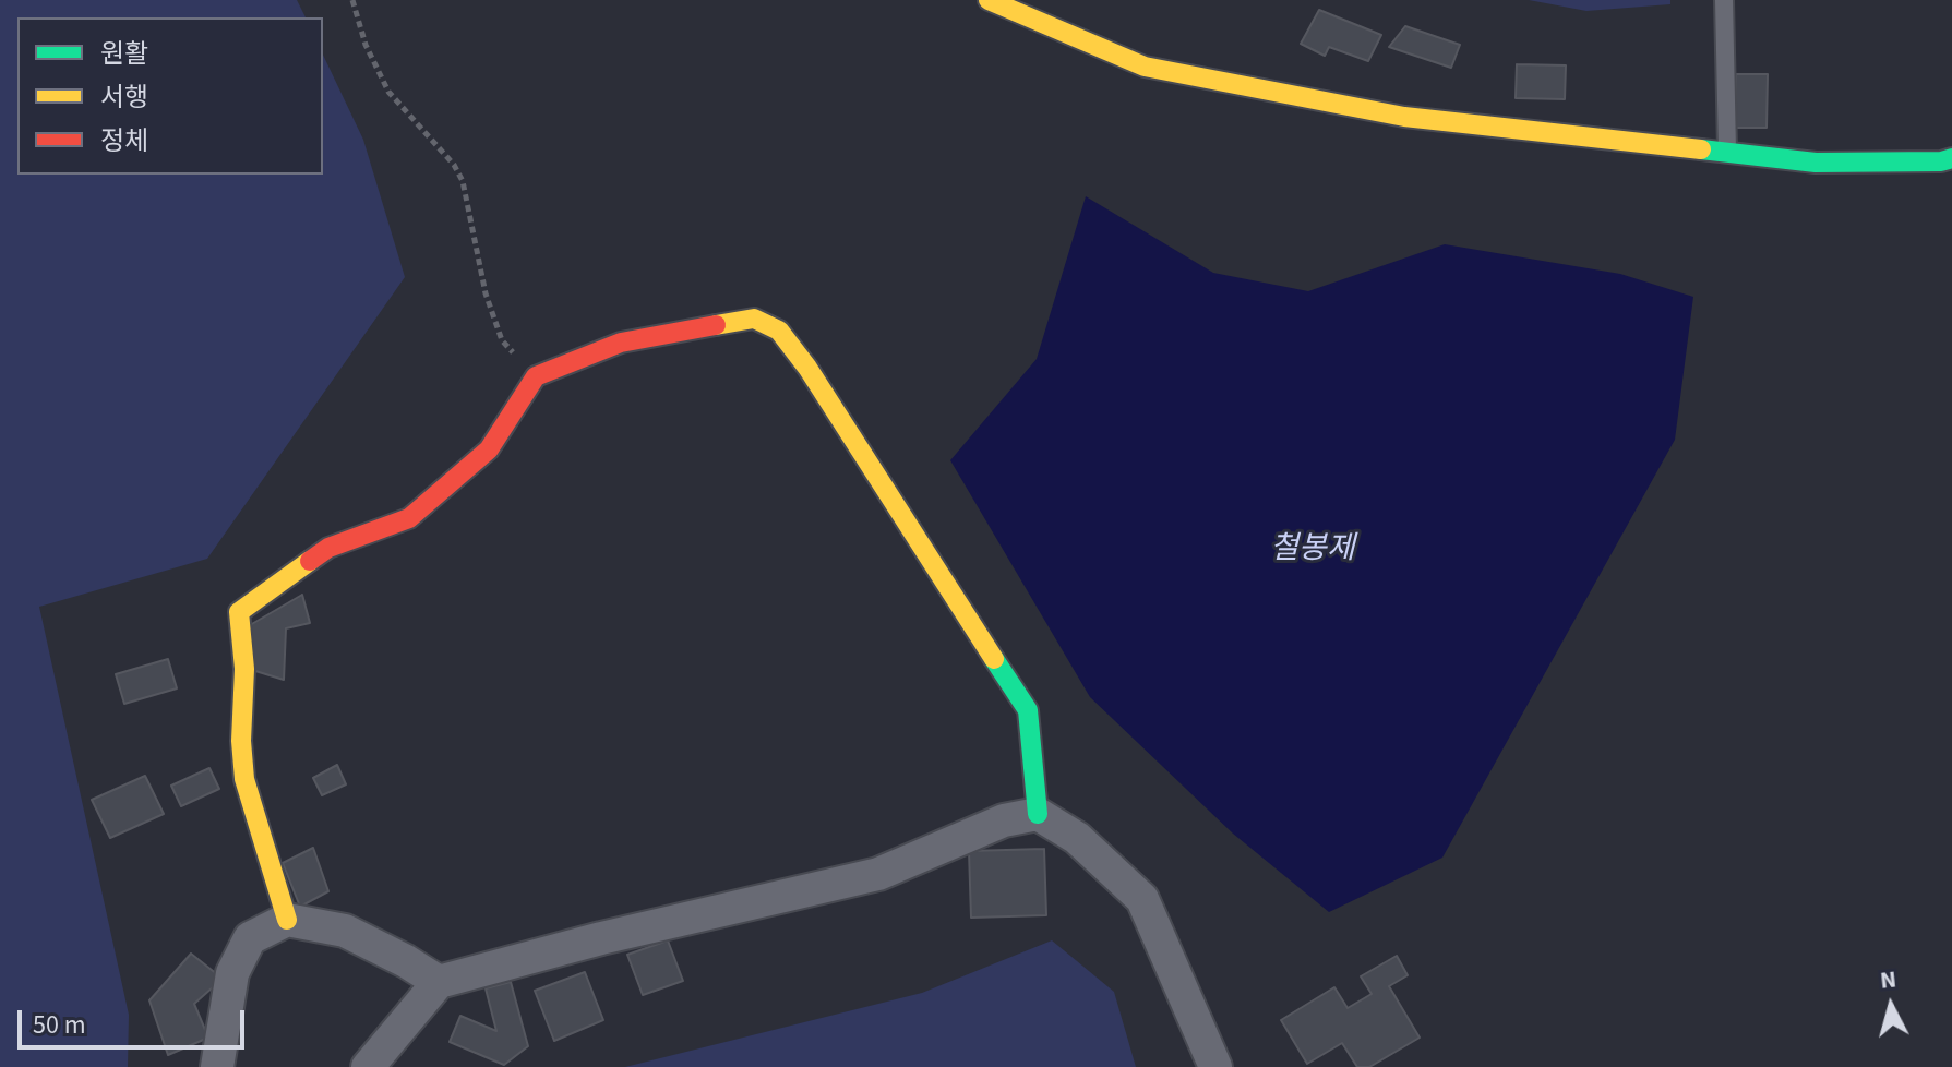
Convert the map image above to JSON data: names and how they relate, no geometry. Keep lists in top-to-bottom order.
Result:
{
  "water": ["철봉제"],
  "legend": ["원활", "서행", "정체"],
  "scale_bar": "50 m",
  "north": "top"
}
